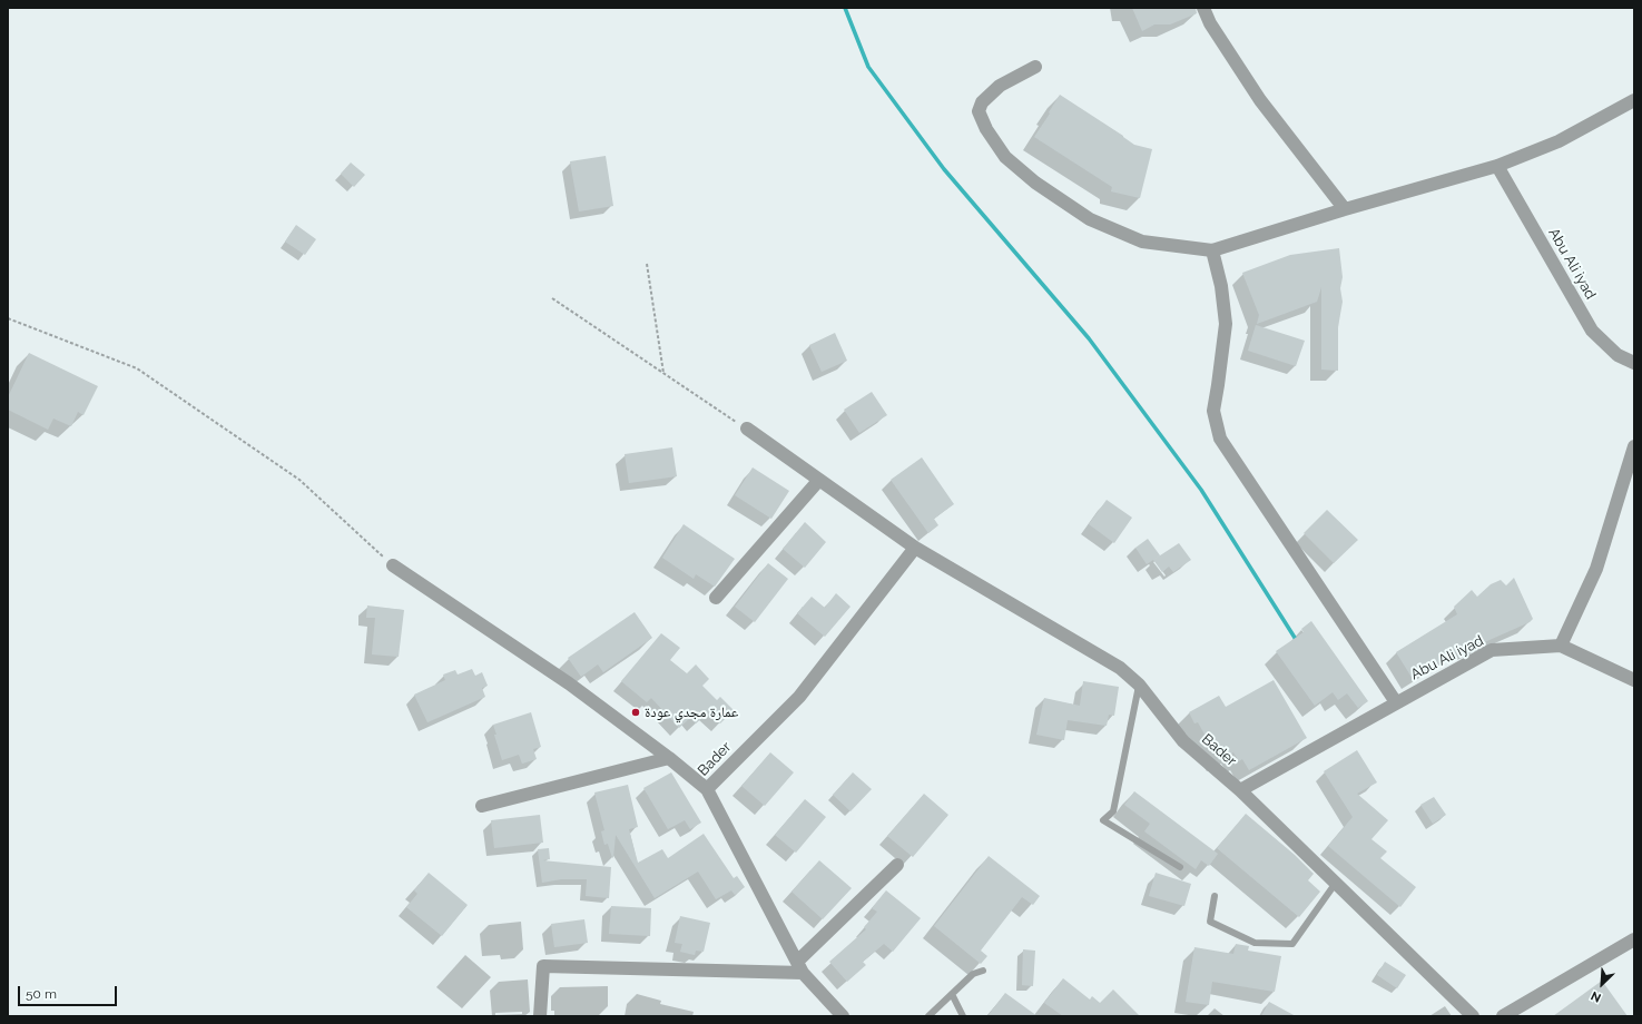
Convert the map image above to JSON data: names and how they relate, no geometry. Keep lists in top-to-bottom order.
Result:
{
  "streets": {
    "street": ["Abu Ali iyad", "Bader"]
  },
  "crossings": [
    ["Abu Ali iyad", "Bader"]
  ],
  "places": ["عمارة مجدي عودة"],
  "scale_bar": "50 m",
  "north": "bottom left"
}
